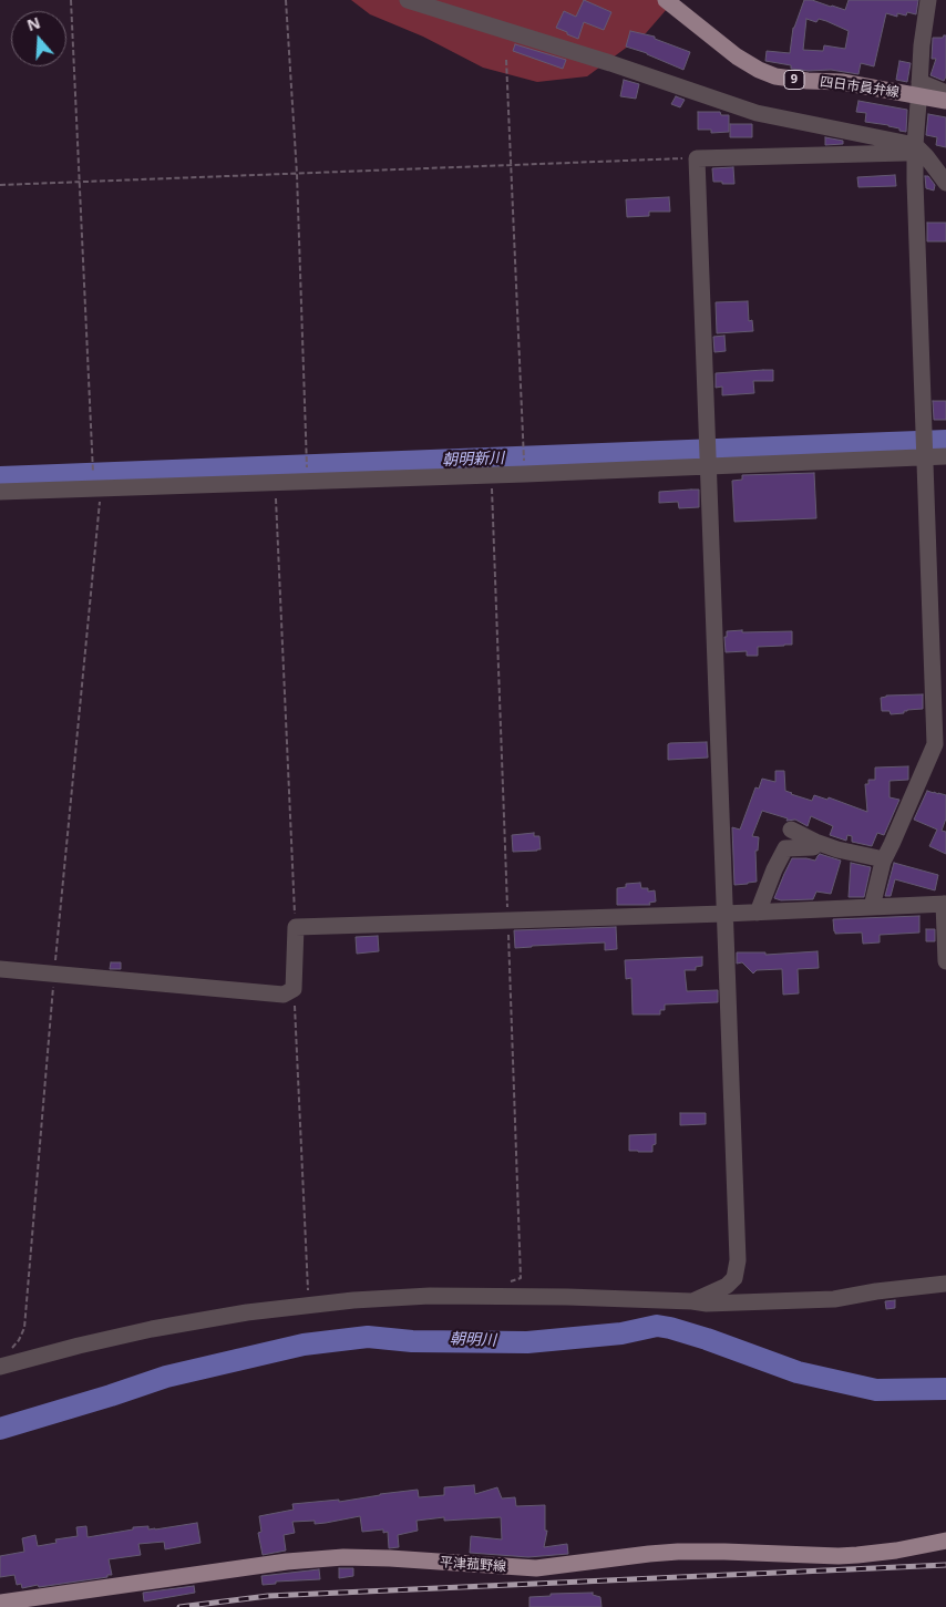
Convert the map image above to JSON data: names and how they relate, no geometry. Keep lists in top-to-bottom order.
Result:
{
  "streets": {
    "main road": ["9", "四日市員弁線", "平津菰野線"]
  },
  "water": ["朝明新川", "朝明川"],
  "north": "top"
}
